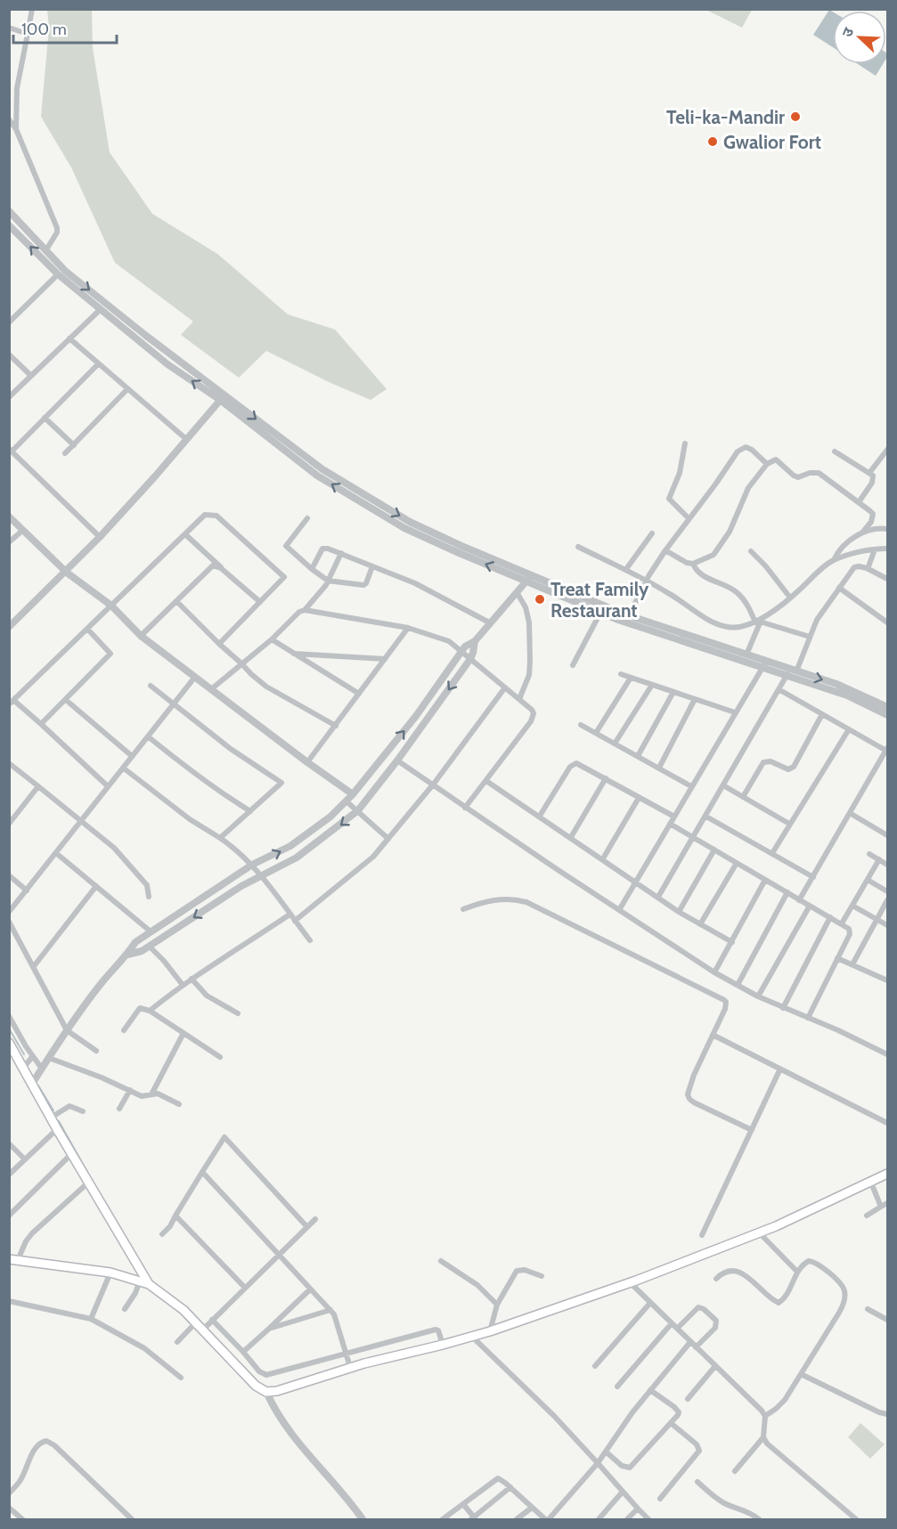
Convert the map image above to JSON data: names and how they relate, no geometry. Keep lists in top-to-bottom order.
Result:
{
  "places": ["Teli-ka-Mandir", "Gwalior Fort", "Treat Family Restaurant"],
  "scale_bar": "100 m",
  "north": "top left"
}
